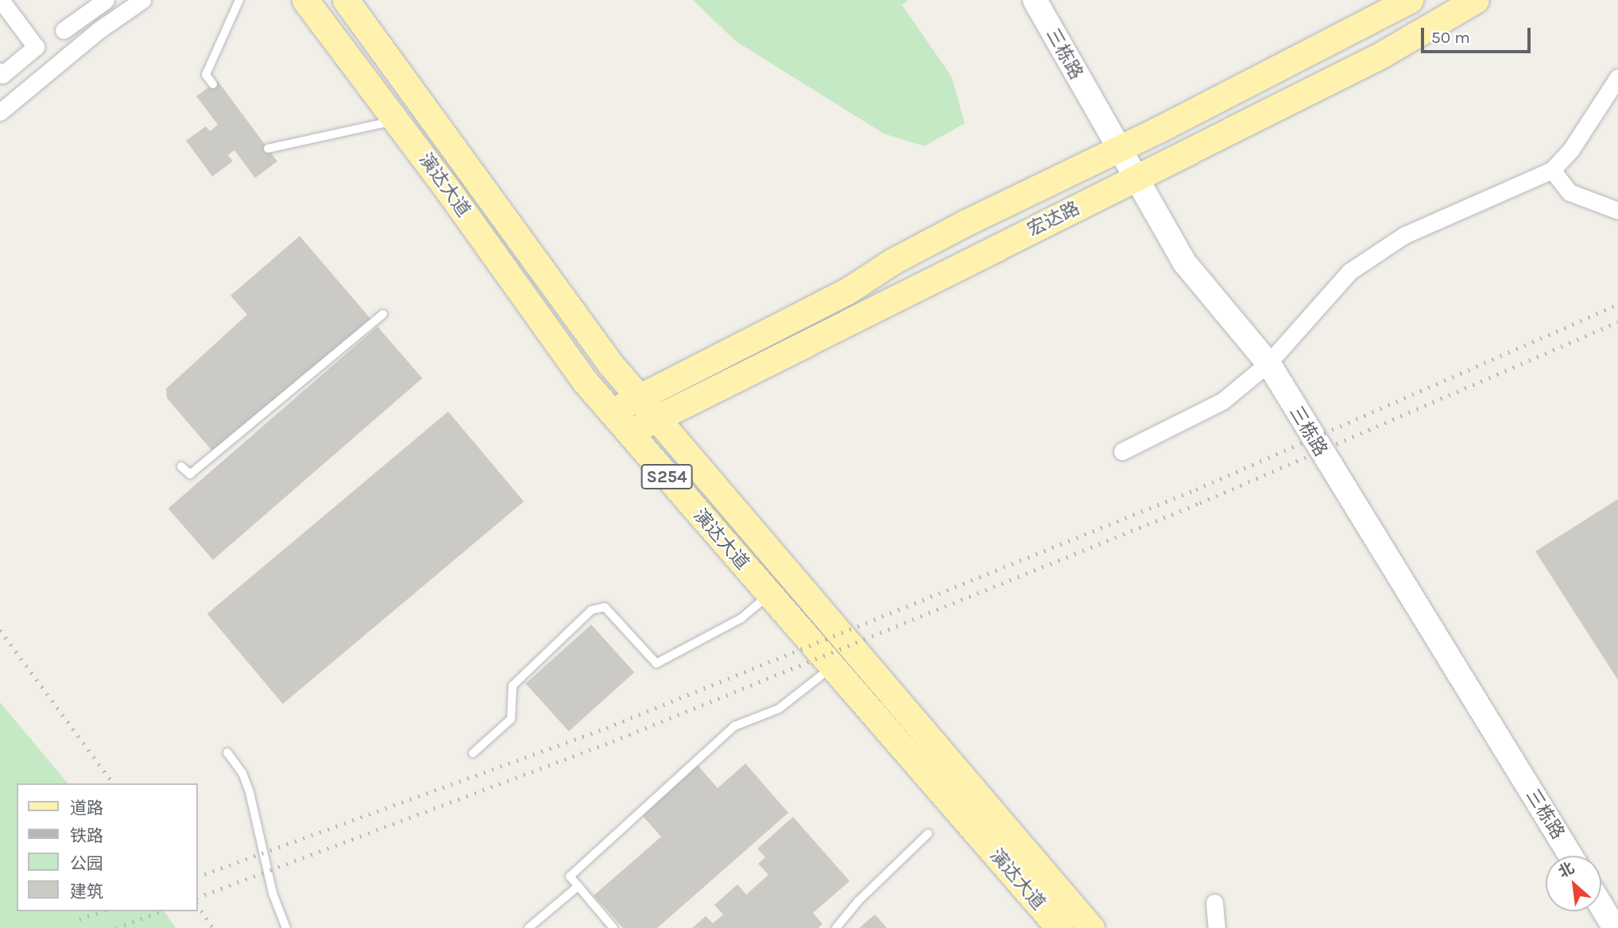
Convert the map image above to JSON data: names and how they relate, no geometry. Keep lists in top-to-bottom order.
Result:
{
  "streets": {
    "main road": [
      "三栋路",
      "演达大道",
      "宏达路",
      "S254"
    ]
  },
  "crossings": [
    ["三栋路", "宏达路"],
    ["演达大道", "宏达路"]
  ],
  "legend": [
    "道路",
    "铁路",
    "公园",
    "建筑"
  ],
  "scale_bar": "50 m",
  "north": "top left"
}
